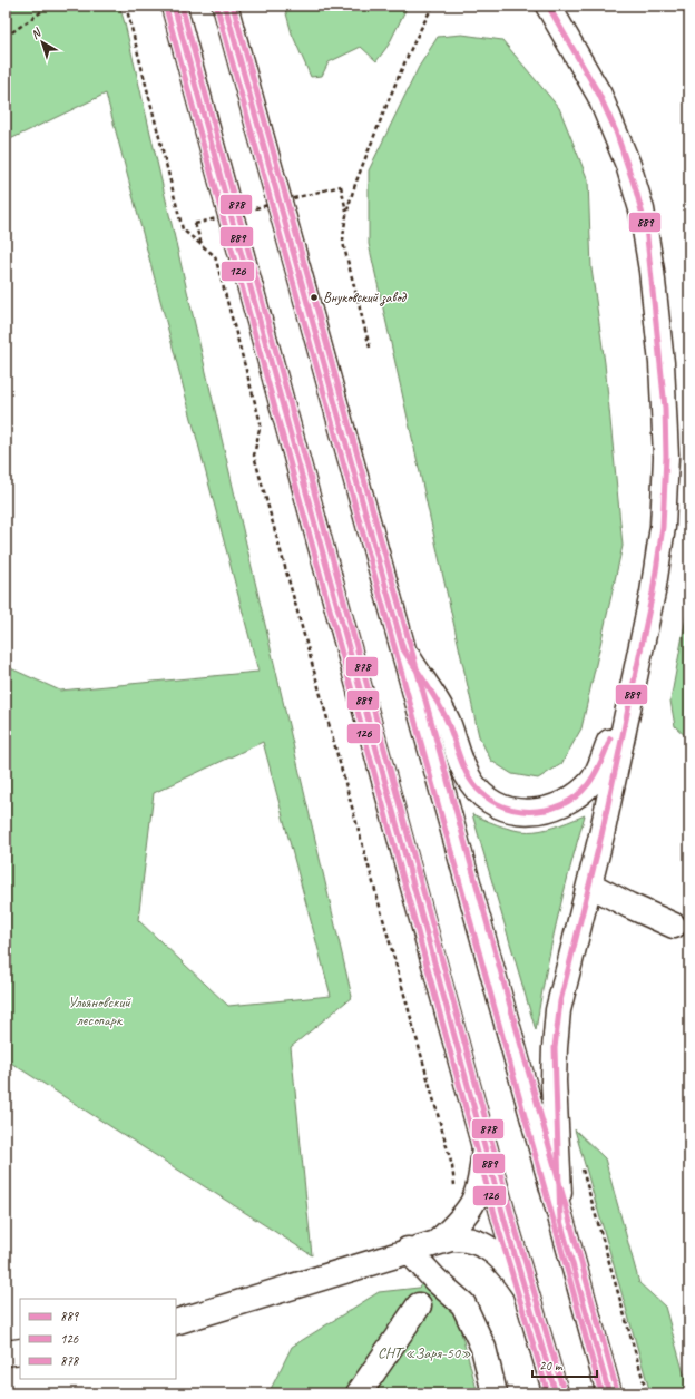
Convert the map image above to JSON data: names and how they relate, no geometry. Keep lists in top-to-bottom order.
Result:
{
  "parks": ["Ульяновский лесопарк", "СНТ «Заря-50»"],
  "places": ["Внуковский завод"],
  "lines": ["transit line 889", "transit line 878", "transit line 126"],
  "legend": ["889", "126", "878"],
  "scale_bar": "20 m",
  "north": "top left"
}
